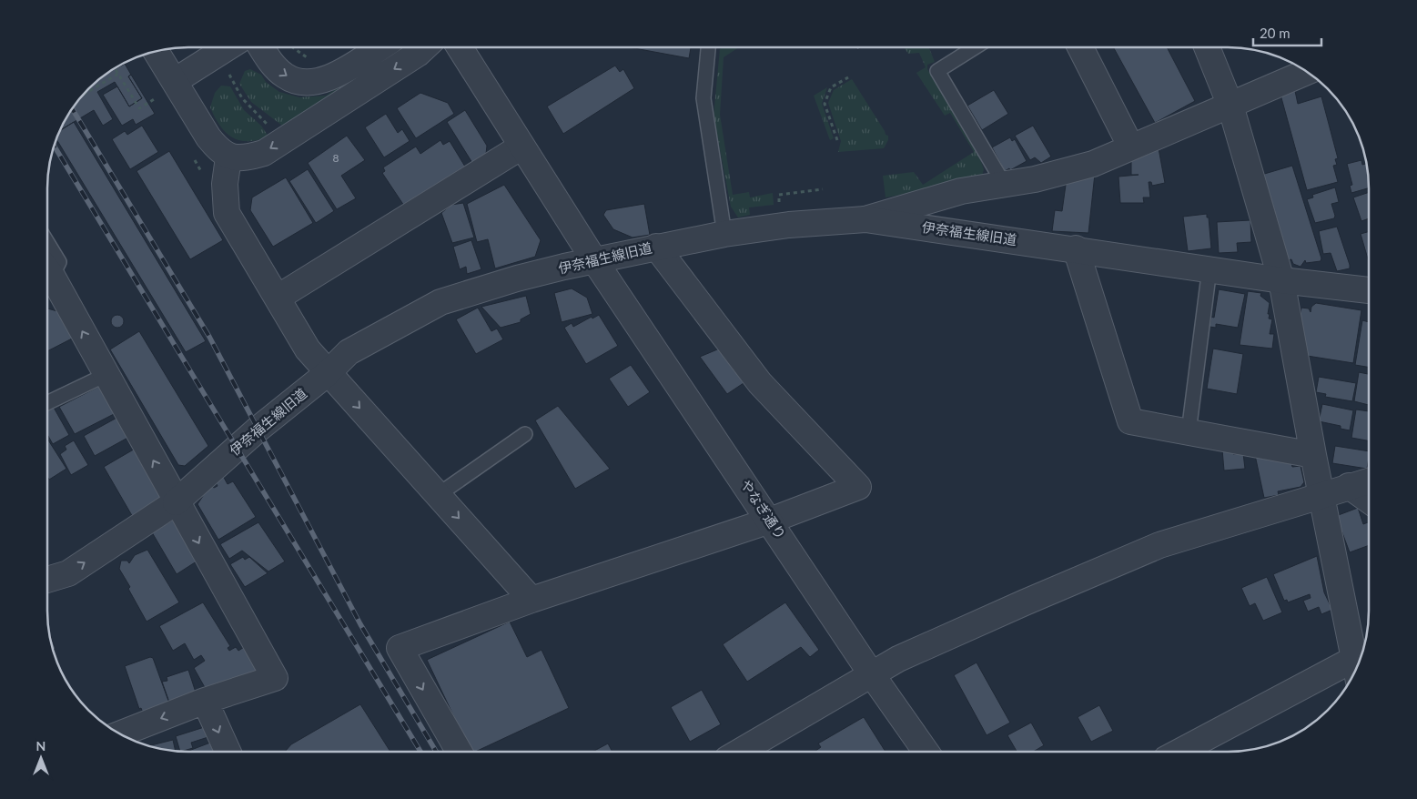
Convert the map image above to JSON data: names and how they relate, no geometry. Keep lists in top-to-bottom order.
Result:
{
  "streets": {
    "street": ["伊奈福生線旧道", "やなぎ通り"]
  },
  "crossings": [
    ["伊奈福生線旧道", "やなぎ通り"]
  ],
  "house_numbers": ["8"],
  "scale_bar": "20 m",
  "north": "top"
}
